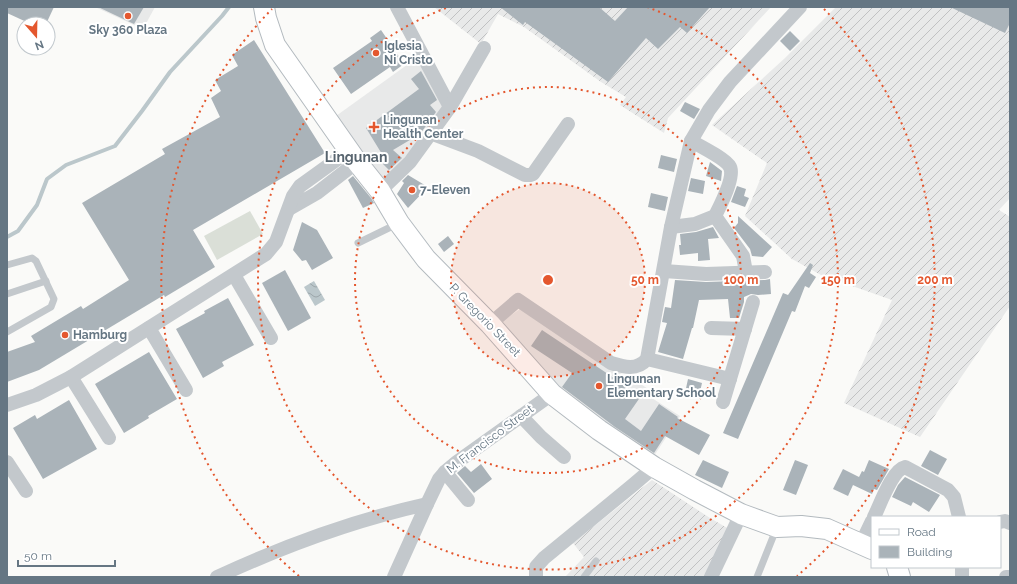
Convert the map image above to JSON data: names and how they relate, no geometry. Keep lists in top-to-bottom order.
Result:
{
  "streets": {
    "street": ["P. Gregorio Street", "M. Francisco Street"]
  },
  "crossings": [
    ["P. Gregorio Street", "M. Francisco Street"]
  ],
  "districts": ["Lingunan"],
  "places": {
    "other": [
      "Sky 360 Plaza",
      "Iglesia Ni Cristo",
      "7-Eleven",
      "Hamburg",
      "Lingunan Elementary School"
    ],
    "health": ["Lingunan Health Center"]
  },
  "legend": ["Road", "Building"],
  "scale_bar": "50 m",
  "north": "bottom",
  "rings": [
    "50 m",
    "100 m",
    "150 m",
    "200 m"
  ]
}
